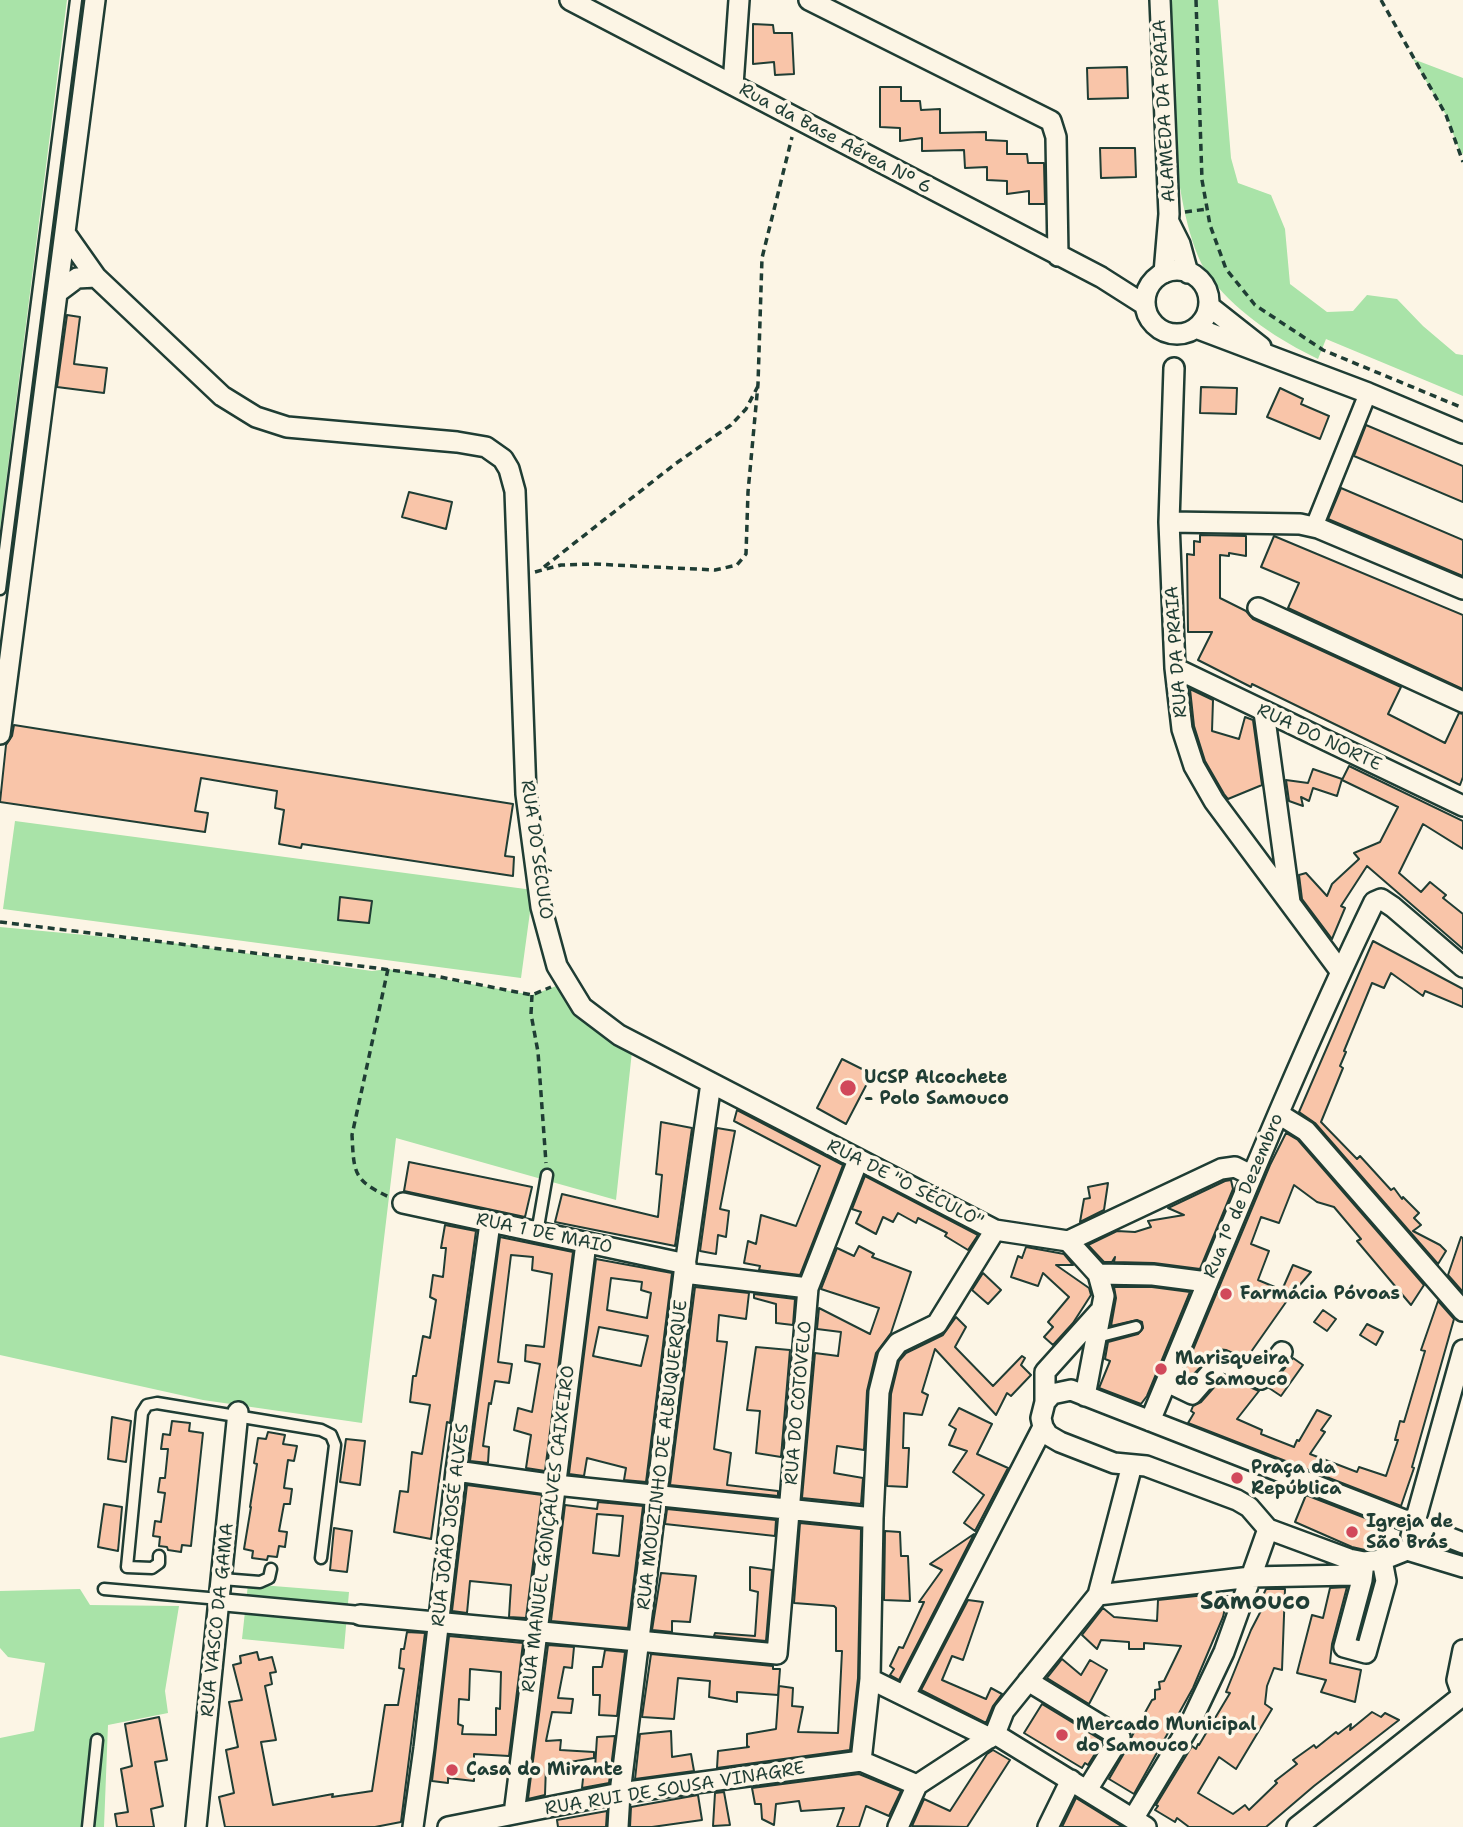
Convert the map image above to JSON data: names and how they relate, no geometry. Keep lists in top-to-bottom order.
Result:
{
  "streets": {
    "street": [
      "ALAMEDA DA PRAIA",
      "Rua da Base Aérea Nº 6",
      "RUA DA PRAIA",
      "RUA DO NORTE",
      "RUA DO SÉCULO",
      "RUA DE \"O SÉCULO\"",
      "Rua 1º de Dezembro",
      "RUA 1 DE MAIO",
      "RUA DO COTOVELO",
      "RUA MOUZINHO DE ALBUQUERQUE",
      "RUA JOÃO JOSÉ ALVES",
      "RUA MANUEL GONÇALVES CAIXEIRO",
      "RUA VASCO DA GAMA",
      "RUA RUI DE SOUSA VINAGRE"
    ]
  },
  "crossings": [
    ["RUA DA PRAIA", "RUA DO NORTE"],
    ["RUA DA PRAIA", "Rua 1º de Dezembro"],
    ["RUA DO SÉCULO", "RUA DE \"O SÉCULO\""],
    ["RUA DO SÉCULO", "RUA MOUZINHO DE ALBUQUERQUE"],
    ["RUA DE \"O SÉCULO\"", "RUA DO COTOVELO"],
    ["RUA DE \"O SÉCULO\"", "RUA MOUZINHO DE ALBUQUERQUE"],
    ["RUA 1 DE MAIO", "RUA DO COTOVELO"],
    ["RUA 1 DE MAIO", "RUA MOUZINHO DE ALBUQUERQUE"],
    ["RUA 1 DE MAIO", "RUA JOÃO JOSÉ ALVES"],
    ["RUA 1 DE MAIO", "RUA MANUEL GONÇALVES CAIXEIRO"],
    ["RUA DO COTOVELO", "RUA MOUZINHO DE ALBUQUERQUE"],
    ["RUA MOUZINHO DE ALBUQUERQUE", "RUA RUI DE SOUSA VINAGRE"],
    ["RUA MANUEL GONÇALVES CAIXEIRO", "RUA RUI DE SOUSA VINAGRE"]
  ],
  "districts": ["Samouco"],
  "places": [
    "UCSP Alcochete - Polo Samouco",
    "Farmácia Póvoas",
    "Marisqueira do Samouco",
    "Praça da República",
    "Igreja de São Brás",
    "Mercado Municipal do Samouco",
    "Casa do Mirante"
  ]
}
